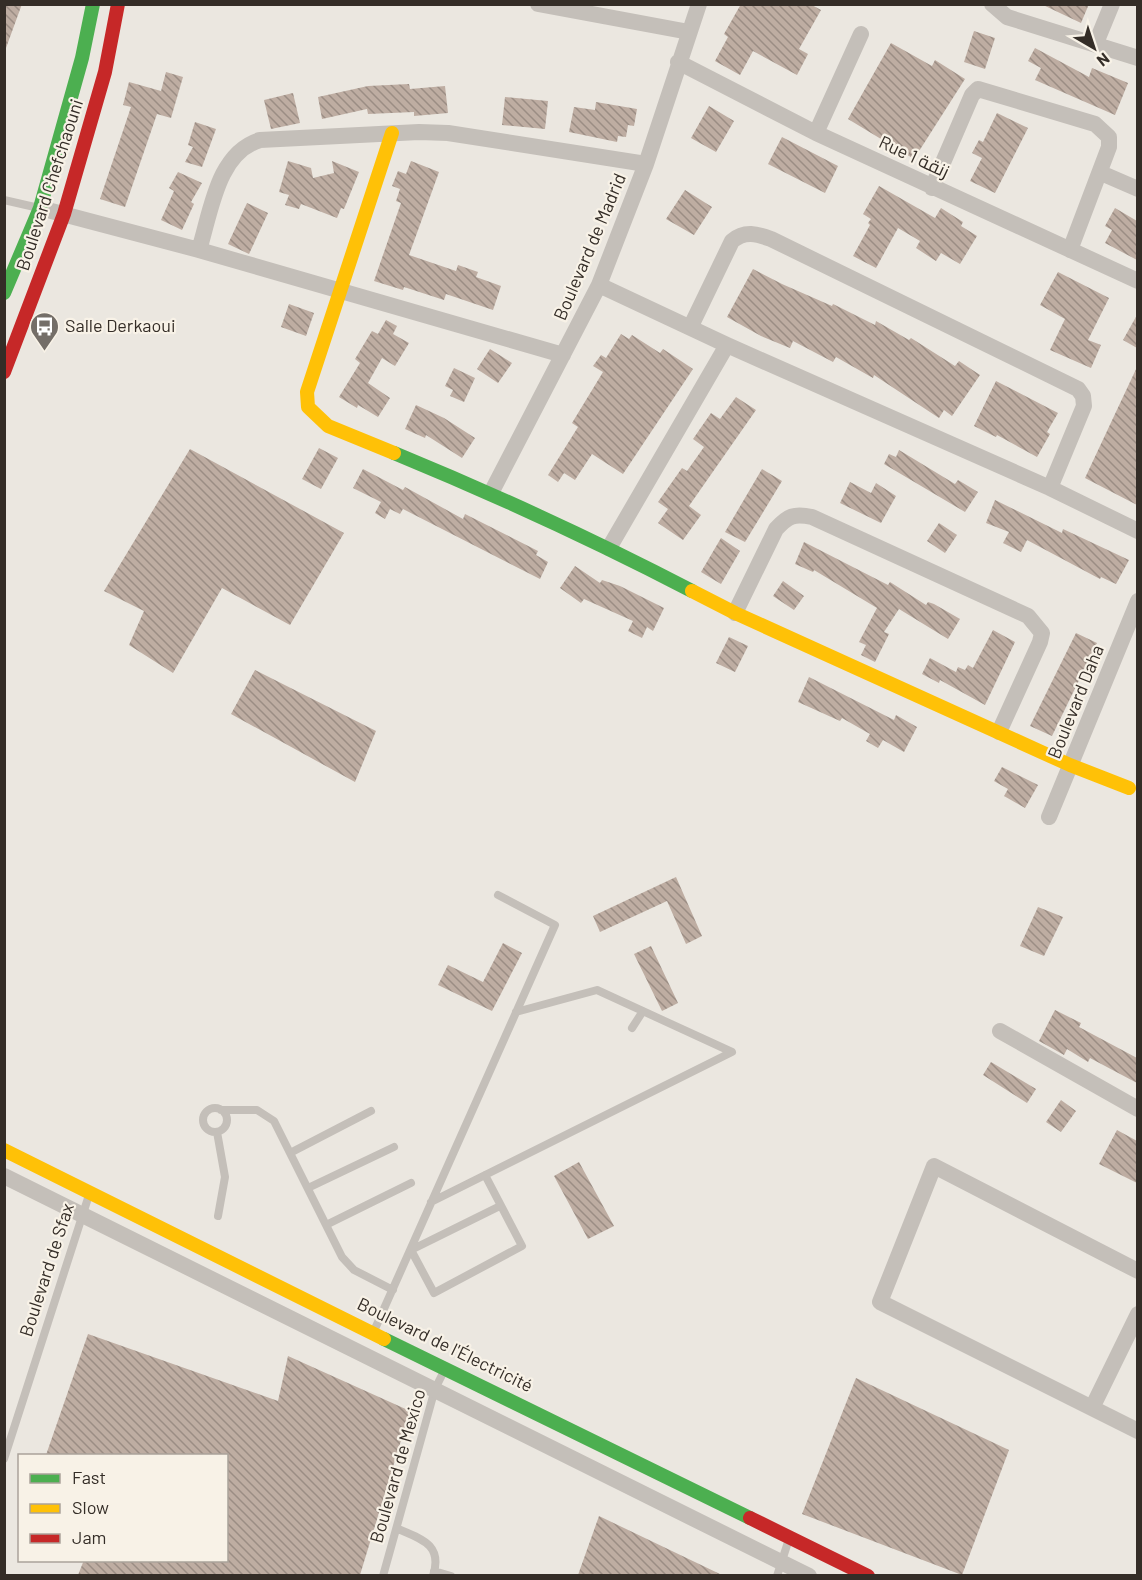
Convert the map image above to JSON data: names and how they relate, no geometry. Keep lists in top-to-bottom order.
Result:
{
  "streets": {
    "street": [
      "Rue 1 زنقة",
      "Boulevard Chefchaouni",
      "Boulevard de Madrid",
      "Boulevard Daha",
      "Boulevard de l'Électricité"
    ],
    "lane": ["Boulevard de Sfax", "Boulevard de Mexico"]
  },
  "crossings": [
    ["Rue 1 زنقة", "Boulevard de Madrid"],
    ["Boulevard de Sfax", "Boulevard de l'Électricité"],
    ["Boulevard de l'Électricité", "Boulevard de Mexico"]
  ],
  "places": {
    "bus stop": ["Salle Derkaoui"]
  },
  "legend": ["Fast", "Slow", "Jam"],
  "north": "bottom right"
}
